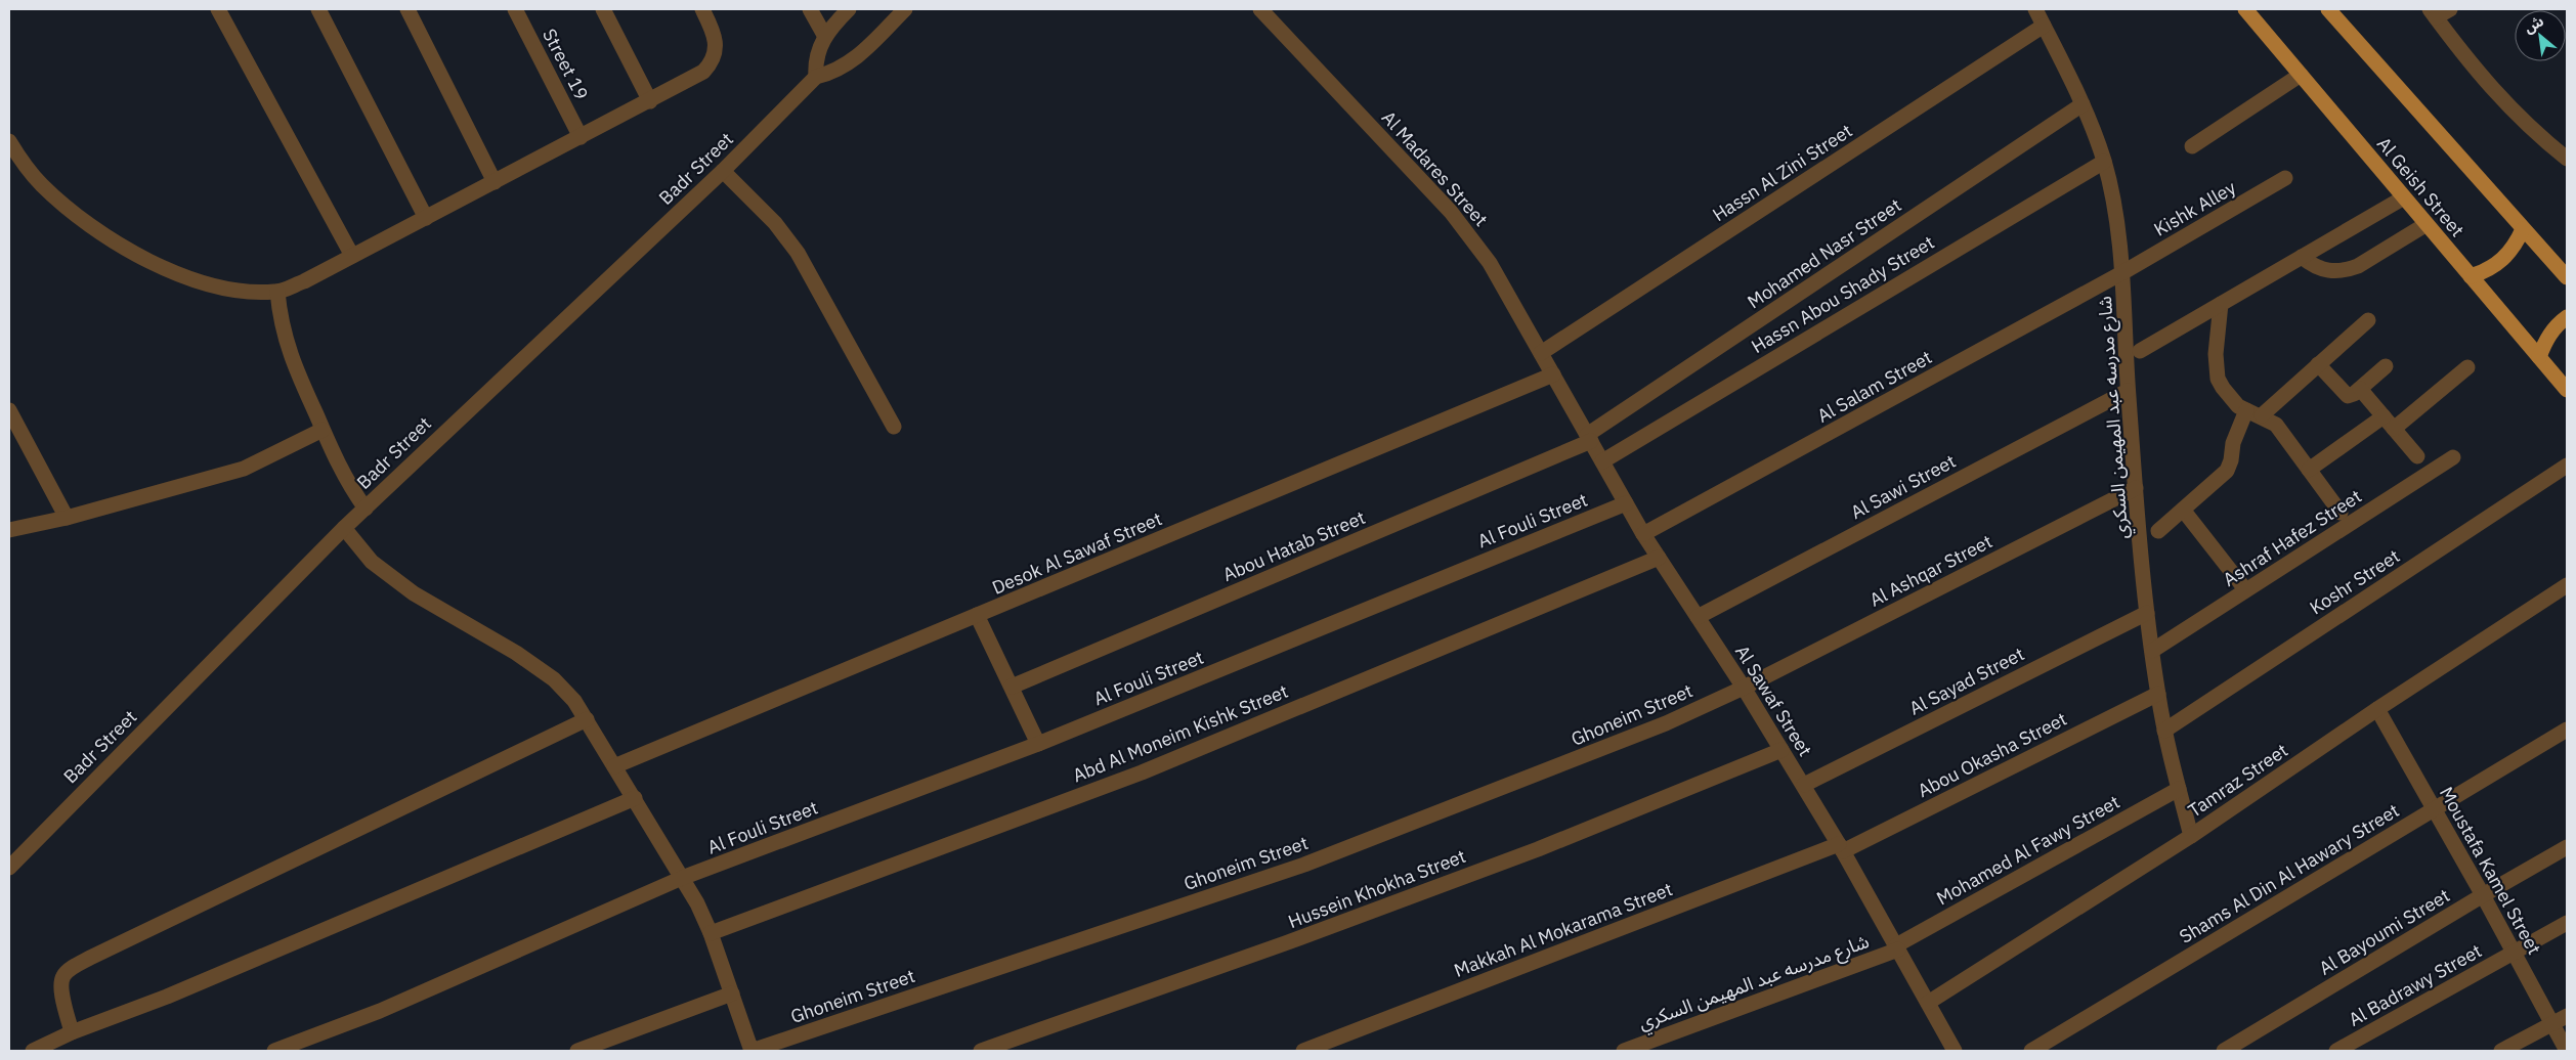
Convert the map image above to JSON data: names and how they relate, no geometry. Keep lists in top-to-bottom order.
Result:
{
  "streets": {
    "main road": ["Al Geish Street"],
    "street": [
      "Street 19",
      "Badr Street",
      "Al Madares Street",
      "Hassn Al Zini Street",
      "Kishk Alley",
      "Mohamed Nasr Street",
      "Hassn Abou Shady Street",
      "Al Salam Street",
      "شارع مدرسه عبد المهيمن السكري",
      "Al Sawi Street",
      "Al Fouli Street",
      "Ashraf Hafez Street",
      "Abou Hatab Street",
      "Desok Al Sawaf Street",
      "Al Ashqar Street",
      "Koshr Street",
      "Al Sayad Street",
      "Al Sawaf Street",
      "Ghoneim Street",
      "Abd Al Moneim Kishk Street",
      "Abou Okasha Street",
      "Tamraz Street",
      "Mohamed Al Fawy Street",
      "Moustafa Kamel Street",
      "Shams Al Din Al Hawary Street",
      "Hussein Khokha Street",
      "Makkah Al Mokarama Street",
      "Al Bayoumi Street",
      "Al Badrawy Street"
    ]
  },
  "crossings": [
    ["Al Madares Street", "Hassn Al Zini Street"],
    ["Al Madares Street", "Desok Al Sawaf Street"],
    ["Al Madares Street", "Al Sawaf Street"],
    ["Hassn Al Zini Street", "شارع مدرسه عبد المهيمن السكري"],
    ["Kishk Alley", "Al Salam Street"],
    ["Kishk Alley", "شارع مدرسه عبد المهيمن السكري"],
    ["Mohamed Nasr Street", "شارع مدرسه عبد المهيمن السكري"],
    ["Mohamed Nasr Street", "Abou Hatab Street"],
    ["Mohamed Nasr Street", "Al Sawaf Street"],
    ["Hassn Abou Shady Street", "شارع مدرسه عبد المهيمن السكري"],
    ["Hassn Abou Shady Street", "Al Sawaf Street"],
    ["Al Salam Street", "شارع مدرسه عبد المهيمن السكري"],
    ["Al Salam Street", "Al Sawaf Street"],
    ["شارع مدرسه عبد المهيمن السكري", "Al Sawi Street"],
    ["شارع مدرسه عبد المهيمن السكري", "Ashraf Hafez Street"],
    ["شارع مدرسه عبد المهيمن السكري", "Al Ashqar Street"],
    ["شارع مدرسه عبد المهيمن السكري", "Koshr Street"],
    ["شارع مدرسه عبد المهيمن السكري", "Al Sayad Street"],
    ["شارع مدرسه عبد المهيمن السكري", "Al Sawaf Street"],
    ["شارع مدرسه عبد المهيمن السكري", "Abou Okasha Street"],
    ["شارع مدرسه عبد المهيمن السكري", "Tamraz Street"],
    ["شارع مدرسه عبد المهيمن السكري", "Mohamed Al Fawy Street"],
    ["Al Sawi Street", "Al Sawaf Street"],
    ["Al Fouli Street", "Al Sawaf Street"],
    ["Abou Hatab Street", "Al Sawaf Street"],
    ["Desok Al Sawaf Street", "Al Sawaf Street"],
    ["Al Ashqar Street", "Al Sawaf Street"],
    ["Al Ashqar Street", "Ghoneim Street"],
    ["Al Sayad Street", "Al Sawaf Street"],
    ["Al Sawaf Street", "Ghoneim Street"],
    ["Al Sawaf Street", "Abd Al Moneim Kishk Street"],
    ["Al Sawaf Street", "Abou Okasha Street"],
    ["Al Sawaf Street", "Tamraz Street"],
    ["Al Sawaf Street", "Mohamed Al Fawy Street"],
    ["Al Sawaf Street", "Hussein Khokha Street"],
    ["Al Sawaf Street", "Makkah Al Mokarama Street"],
    ["Abou Okasha Street", "Makkah Al Mokarama Street"],
    ["Tamraz Street", "Moustafa Kamel Street"],
    ["Moustafa Kamel Street", "Shams Al Din Al Hawary Street"],
    ["Moustafa Kamel Street", "Al Bayoumi Street"],
    ["Moustafa Kamel Street", "Al Badrawy Street"]
  ],
  "north": "top left"
}
